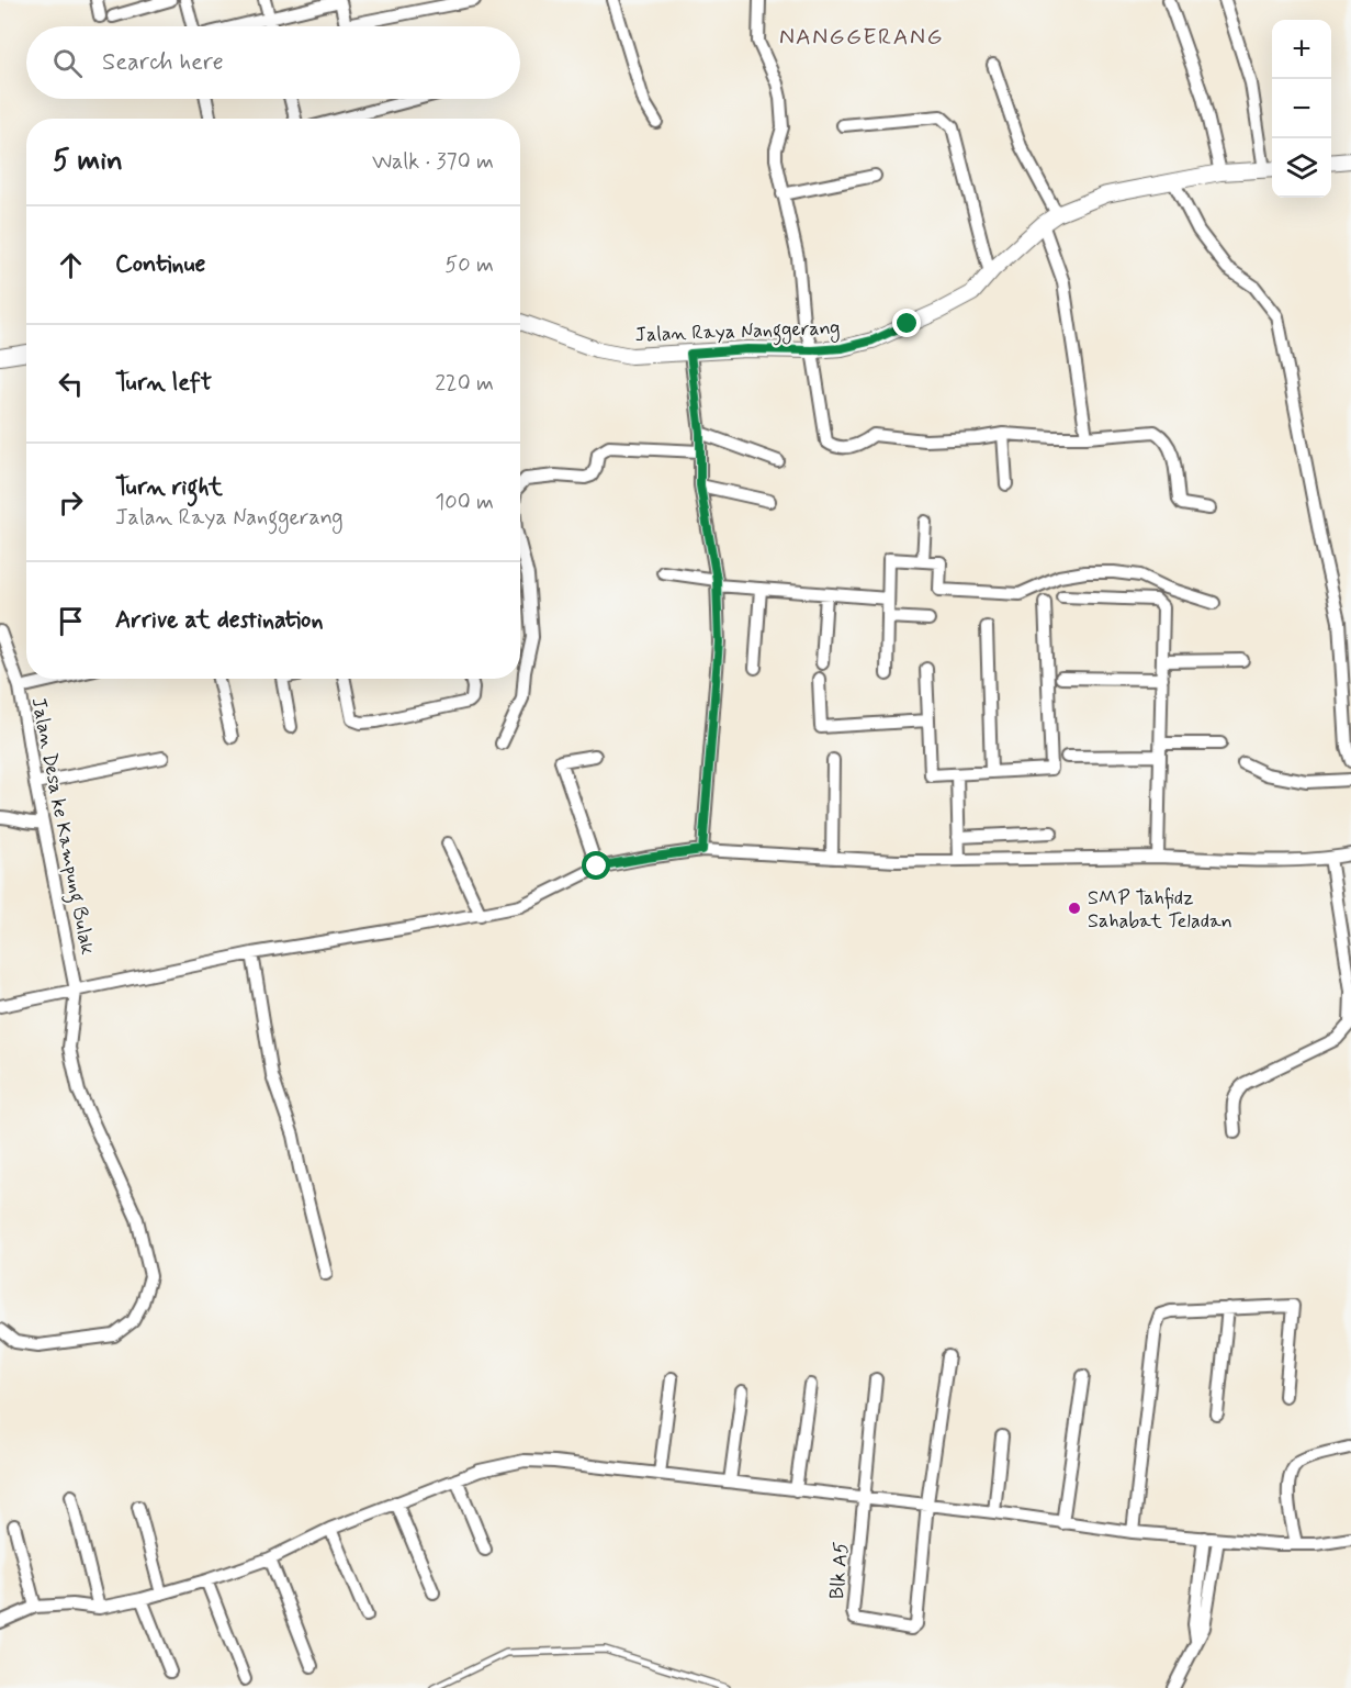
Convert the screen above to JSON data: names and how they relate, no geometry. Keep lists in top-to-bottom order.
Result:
{
  "streets": {
    "street": ["Jalan Raya Nanggerang", "Jalan Desa ke Kampung Bulak", "Blk A5"]
  },
  "districts": ["NANGGERANG"],
  "places": ["SMP Tahfidz Sahabat Teladan"],
  "page": {
    "map_buttons": ["+", "−"],
    "search": "Search here",
    "heading": ["5 min", "Walk · 370 m"],
    "list": [
      ["Continue", "50 m"],
      ["Turn left", "220 m"],
      ["Turn right", "Jalan Raya Nanggerang", "100 m"],
      "Arrive at destination"
    ]
  }
}
